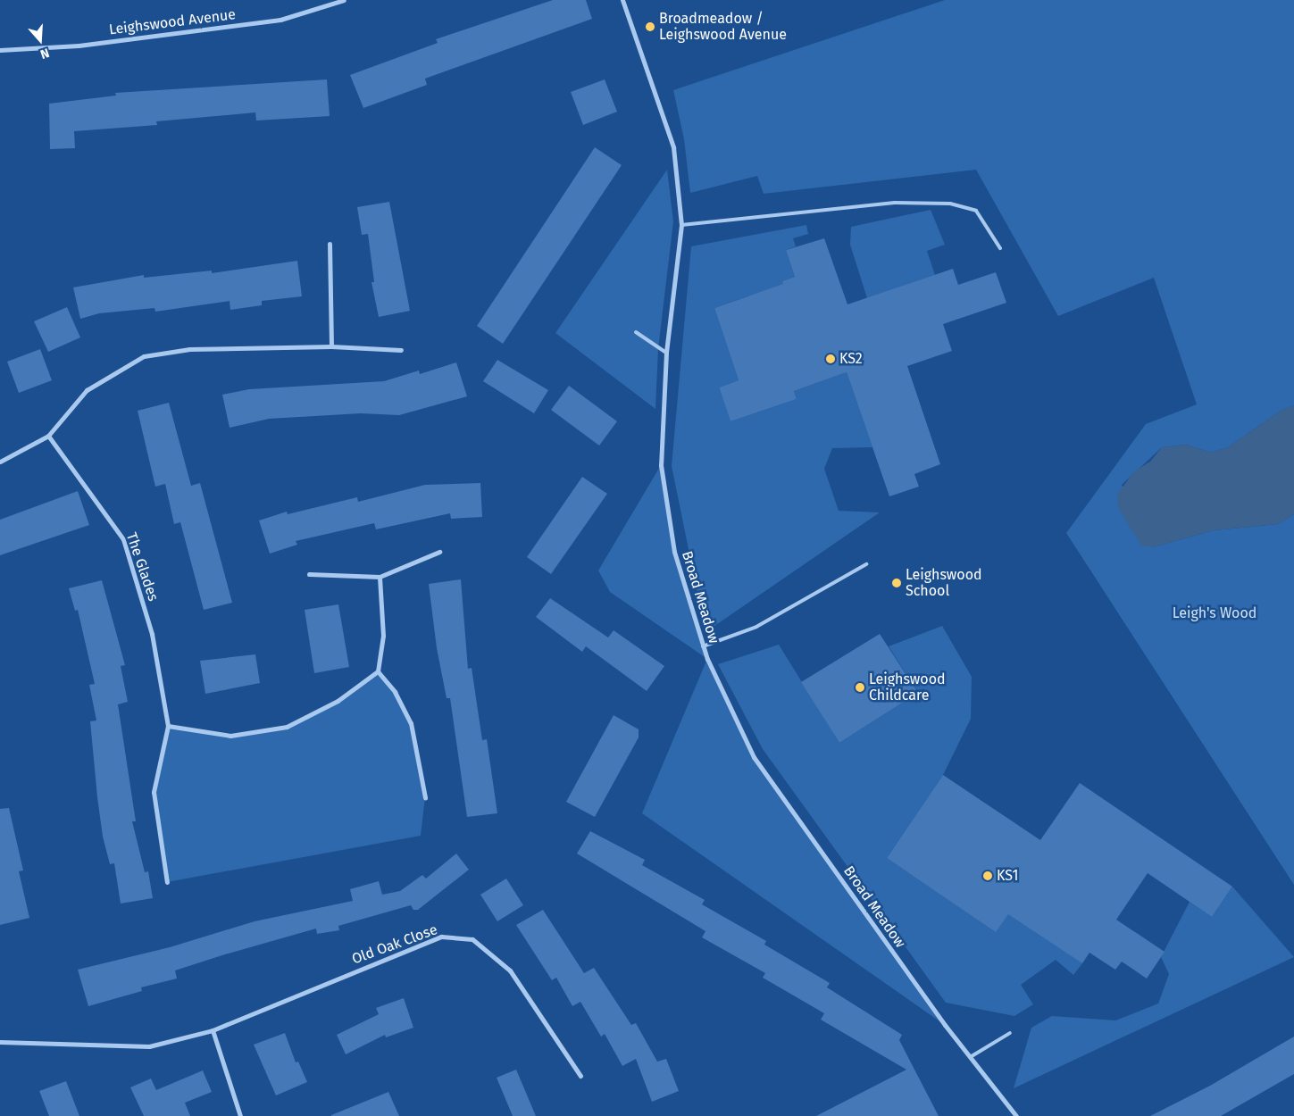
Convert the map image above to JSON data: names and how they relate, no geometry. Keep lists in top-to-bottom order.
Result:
{
  "streets": {
    "street": [
      "Leighswood Avenue",
      "The Glades",
      "Broad Meadow",
      "Old Oak Close"
    ]
  },
  "parks": ["Leigh's Wood"],
  "places": [
    "Broadmeadow / Leighswood Avenue",
    "KS2",
    "Leighswood School",
    "Leighswood Childcare",
    "KS1"
  ],
  "north": "bottom"
}
